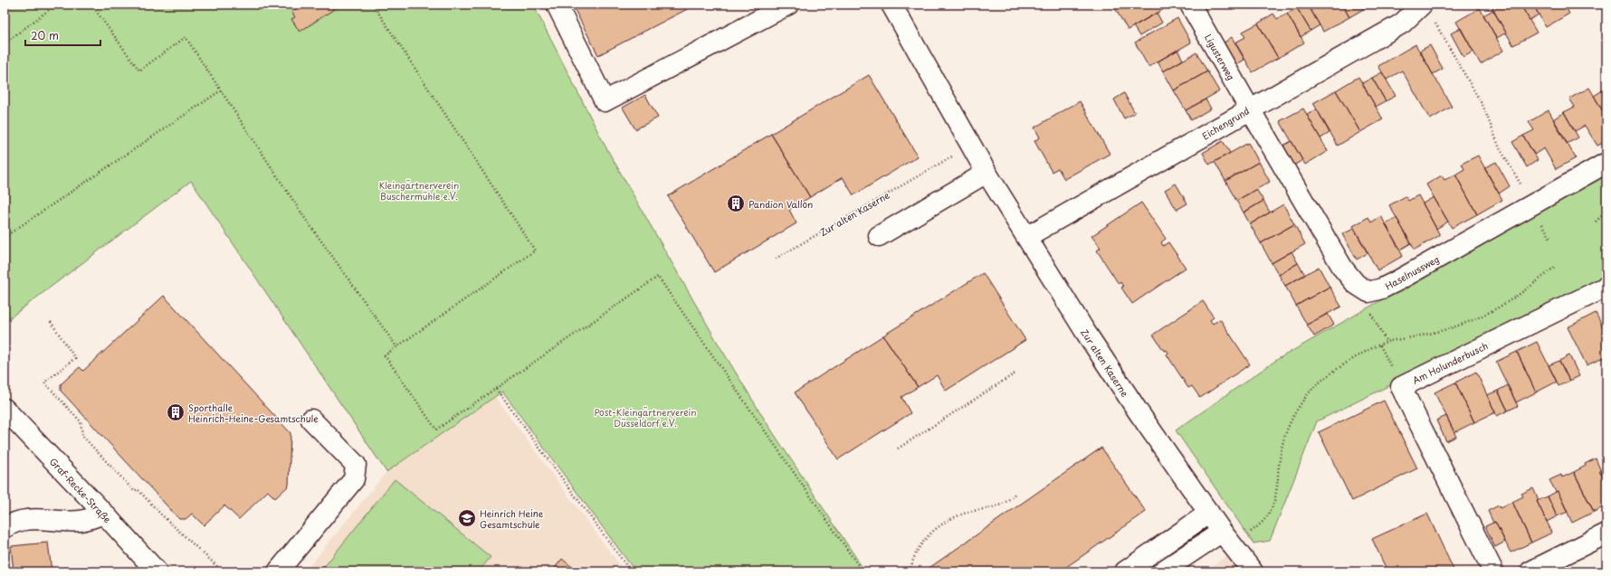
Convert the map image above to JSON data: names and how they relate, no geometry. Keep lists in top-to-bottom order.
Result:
{
  "streets": {
    "street": [
      "Ligusterweg",
      "Eichengrund",
      "Zur alten Kaserne",
      "Haselnussweg",
      "Am Holunderbusch",
      "Graf-Recke-Straße"
    ]
  },
  "crossings": [
    ["Ligusterweg", "Eichengrund"],
    ["Ligusterweg", "Haselnussweg"],
    ["Eichengrund", "Zur alten Kaserne"],
    ["Eichengrund", "Haselnussweg"]
  ],
  "parks": ["Kleingärtnerverein Buschermühle e.V.", "Post-Kleingärtnerverein Düsseldorf e.V."],
  "places": {
    "building": ["Pandion Vallon", "Sporthalle Heinrich-Heine-Gesamtschule"],
    "school or university": ["Heinrich Heine Gesamtschule"]
  },
  "scale_bar": "20 m"
}
